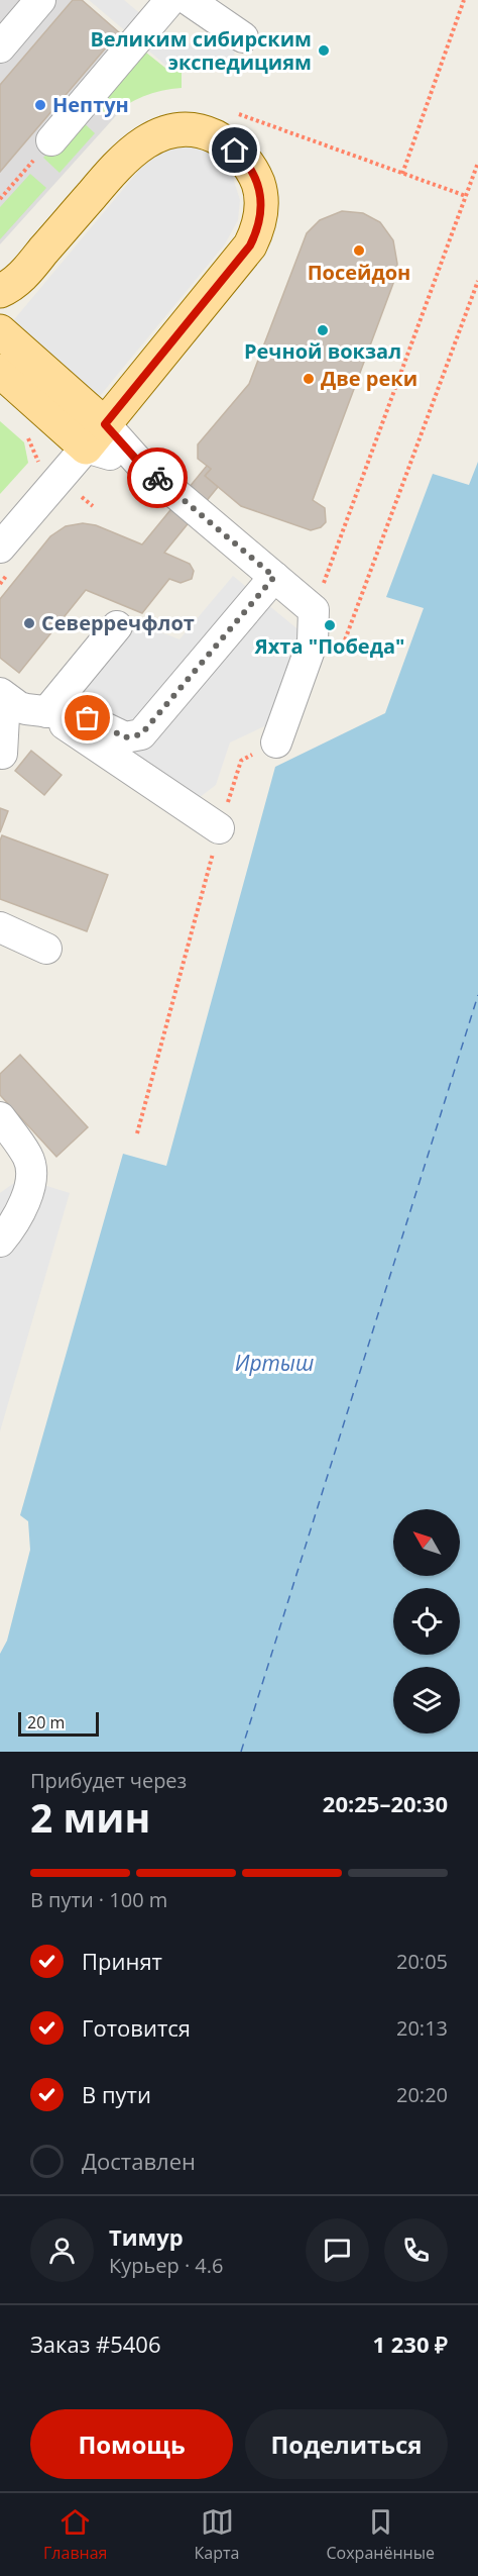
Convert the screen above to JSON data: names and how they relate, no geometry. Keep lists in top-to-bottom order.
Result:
{
  "water": ["Иртыш"],
  "places": [
    "Великим сибирским экспедициям",
    "Нептун",
    "Посейдон",
    "Речной вокзал",
    "Две реки",
    "Северречфлот",
    "Яхта \"Победа\""
  ],
  "scale_bar": "20 m",
  "north": "top left",
  "page": {
    "scale": "20 m",
    "heading": ["2 мин", "Прибудет через", "20:25–20:30"],
    "panel": [
      "Тимур",
      "Курьер · 4.6",
      "Заказ #5406",
      "1 230 ₽"
    ],
    "bar": "В пути · 100 m",
    "list": [
      ["Принят", "20:05"],
      ["Готовится", "20:13"],
      ["В пути", "20:20"],
      "Доставлен"
    ],
    "buttons": ["Помощь", "Поделиться"],
    "tabs": ["Главная", "Карта", "Сохранённые"]
  }
}
